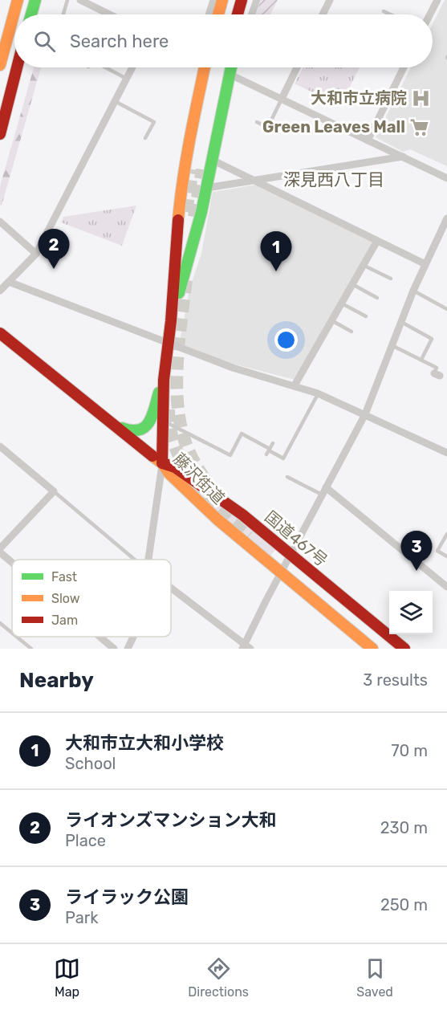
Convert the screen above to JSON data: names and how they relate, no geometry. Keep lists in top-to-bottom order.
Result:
{
  "streets": {
    "highway": ["藤沢街道", "国道467号"]
  },
  "crossings": [
    ["藤沢街道", "国道467号"]
  ],
  "districts": ["深見西八丁目"],
  "places": {
    "hospital": ["大和市立病院"],
    "supermarket": ["Green Leaves Mall"]
  },
  "legend": ["Fast", "Slow", "Jam"],
  "page": {
    "search": "Search here",
    "pins": ["2", "1", "3"],
    "heading": ["Nearby", "3 results"],
    "list": [
      {
        "mark": "1",
        "name": "大和市立大和小学校",
        "note": "School",
        "value": "70 m"
      },
      {
        "mark": "2",
        "name": "ライオンズマンション大和",
        "note": "Place",
        "value": "230 m"
      },
      {
        "mark": "3",
        "name": "ライラック公園",
        "note": "Park",
        "value": "250 m"
      }
    ],
    "nav": ["Map", "Directions", "Saved"]
  }
}
